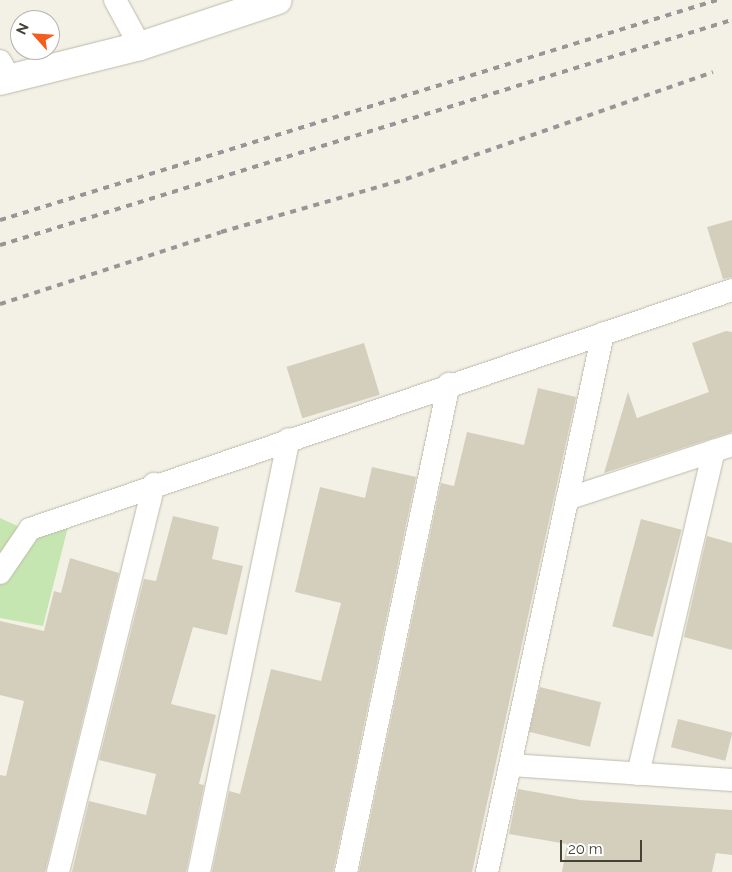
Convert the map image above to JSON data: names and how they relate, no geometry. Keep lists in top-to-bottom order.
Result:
{
  "scale_bar": "20 m",
  "north": "top left"
}
